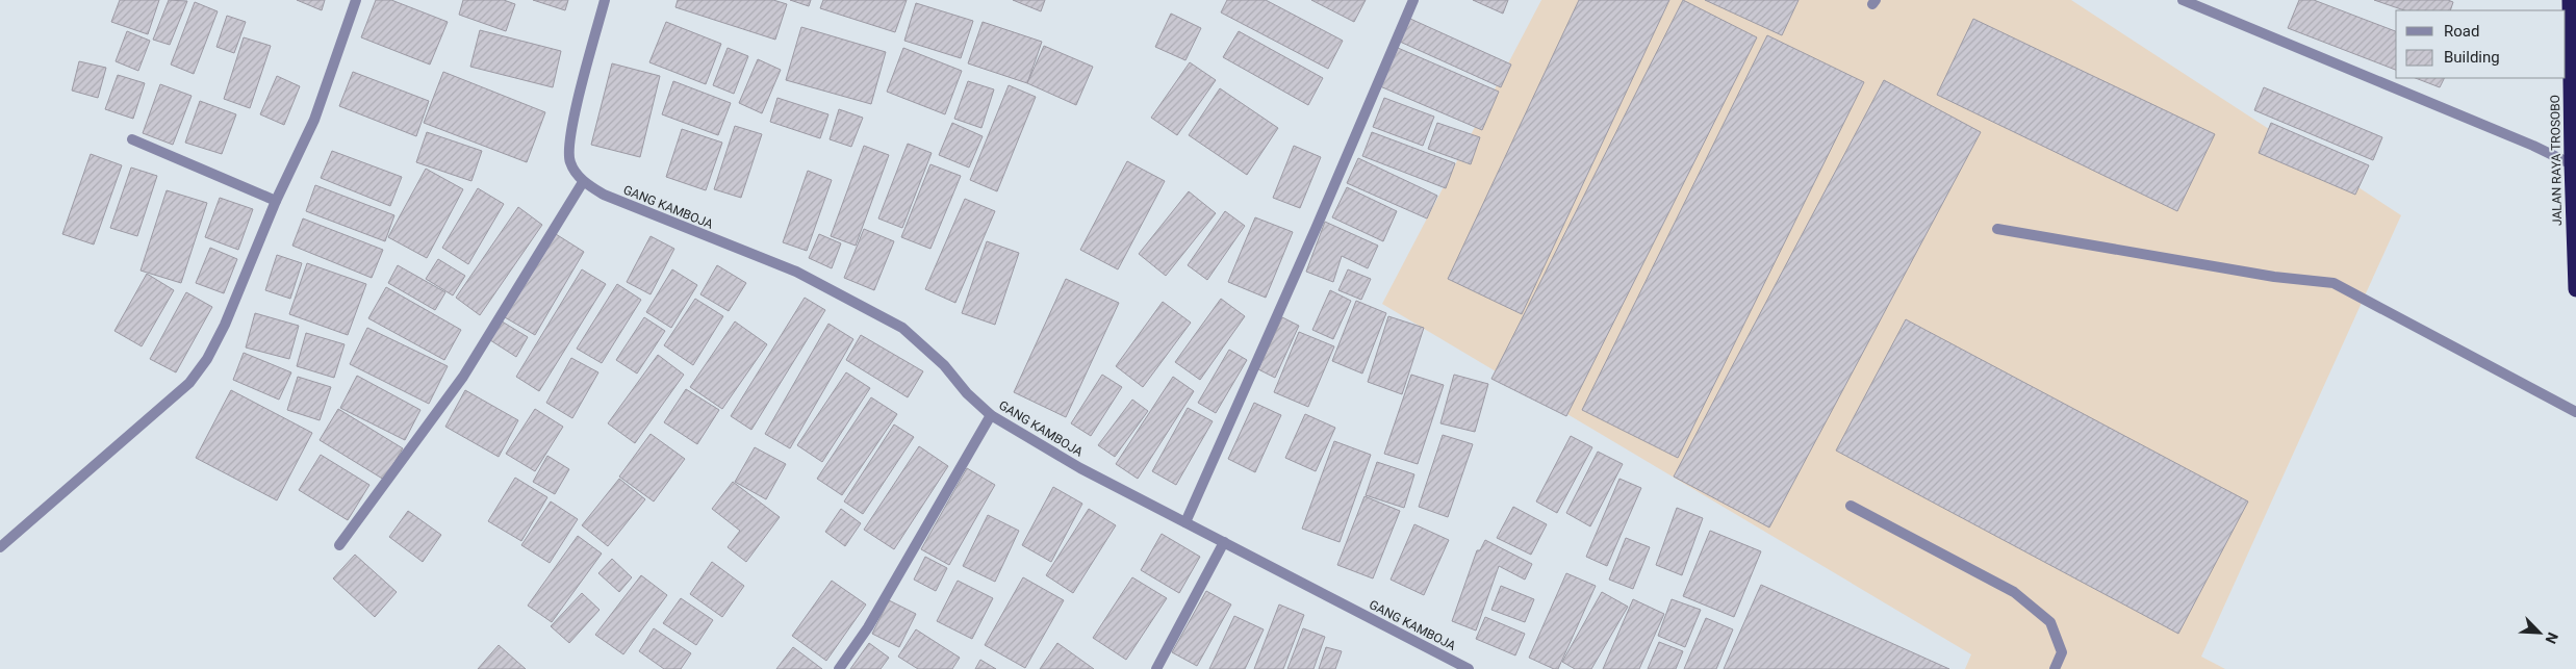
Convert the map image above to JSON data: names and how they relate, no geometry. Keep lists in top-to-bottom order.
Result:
{
  "streets": {
    "highway": ["JALAN RAYA TROSOBO"],
    "street": ["GANG KAMBOJA"]
  },
  "legend": ["Road", "Building"],
  "north": "bottom right"
}
